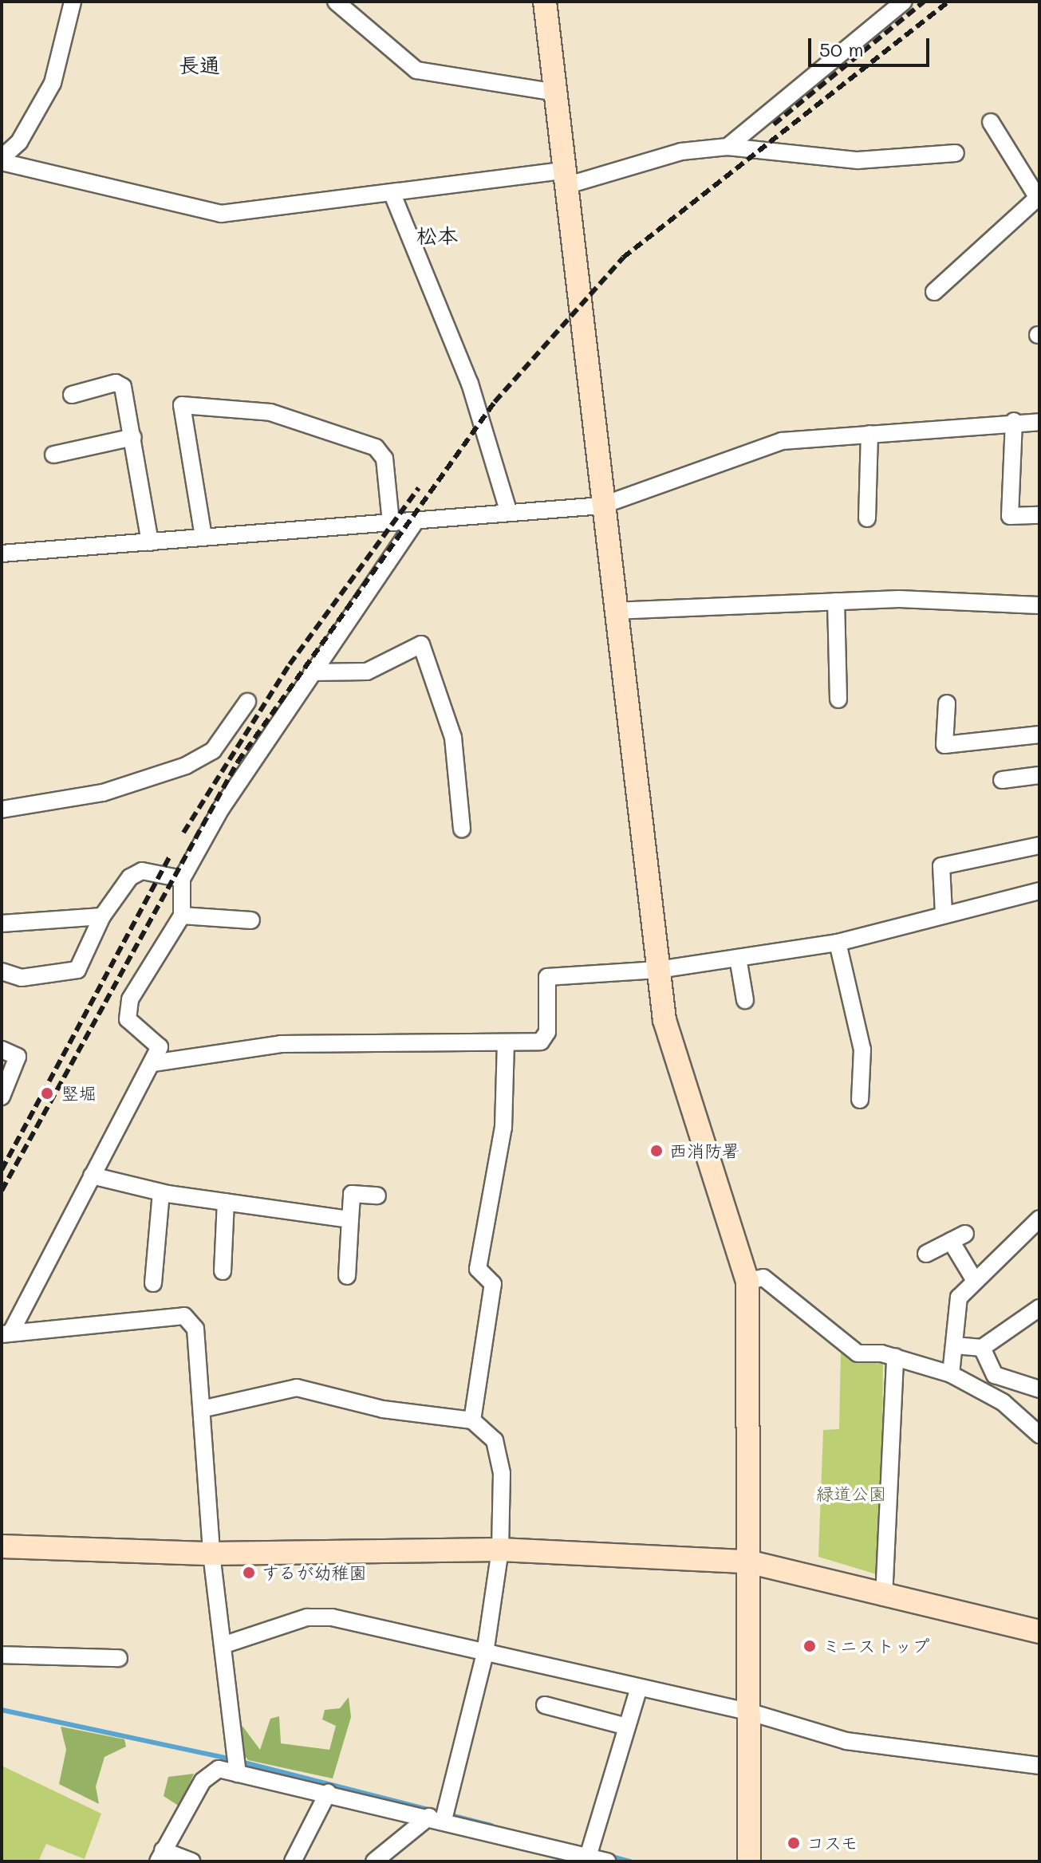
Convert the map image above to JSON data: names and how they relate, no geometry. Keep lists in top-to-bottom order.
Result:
{
  "districts": ["長通", "松本"],
  "parks": ["緑道公園"],
  "places": [
    "竪堀",
    "西消防署",
    "するが幼稚園",
    "ミニストップ",
    "コスモ"
  ],
  "scale_bar": "50 m"
}
